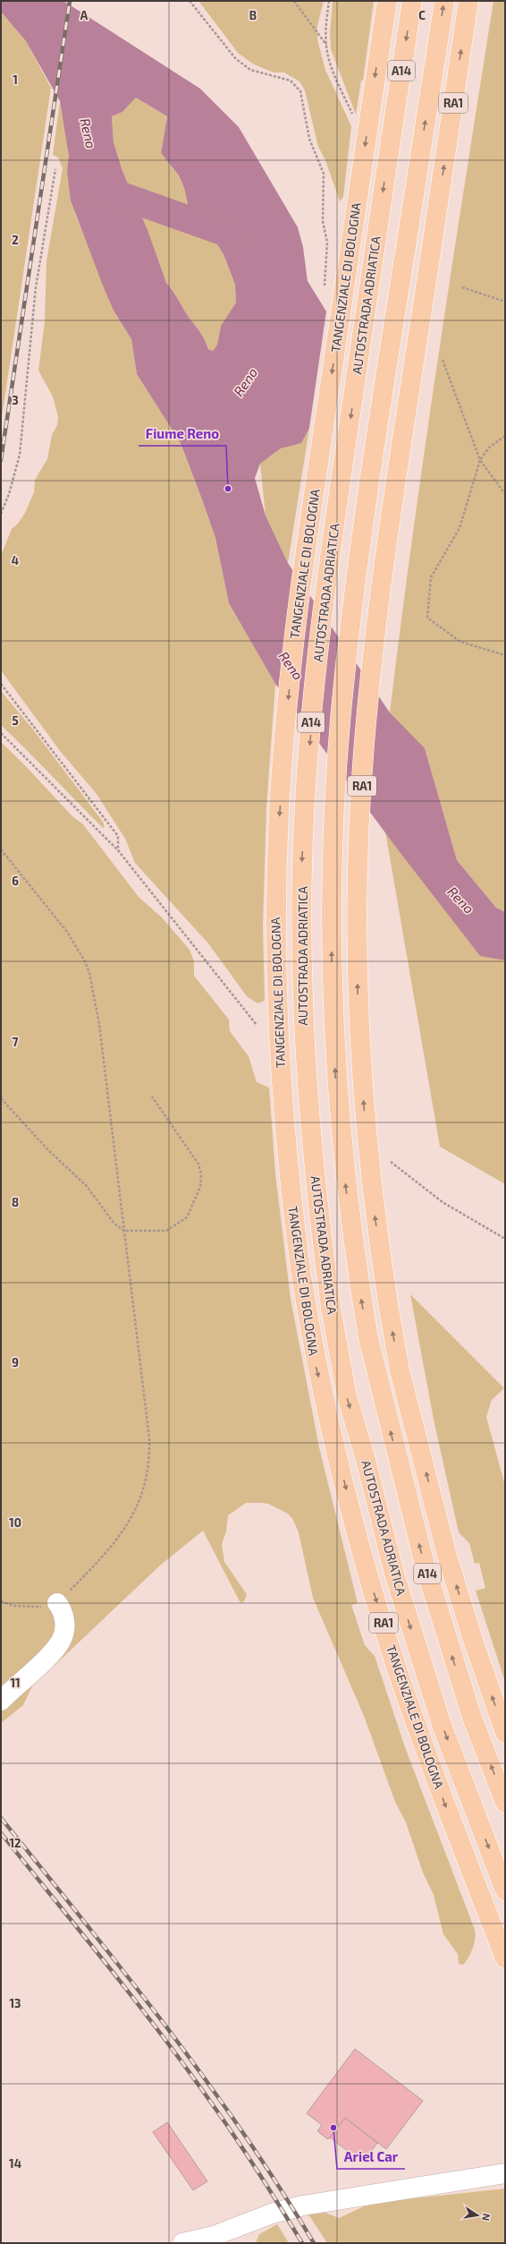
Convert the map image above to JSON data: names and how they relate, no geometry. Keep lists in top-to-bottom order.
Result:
{
  "streets": {
    "highway": [
      "A14",
      "RA1",
      "TANGENZIALE DI BOLOGNA",
      "AUTOSTRADA ADRIATICA"
    ]
  },
  "water": ["Reno"],
  "places": ["Fiume Reno", "Ariel Car"],
  "north": "right",
  "grid": {
    "columns": ["A", "B", "C"],
    "rows": [
      "1",
      "2",
      "3",
      "4",
      "5",
      "6",
      "7",
      "8",
      "9",
      "10",
      "11",
      "12",
      "13",
      "14"
    ]
  }
}
